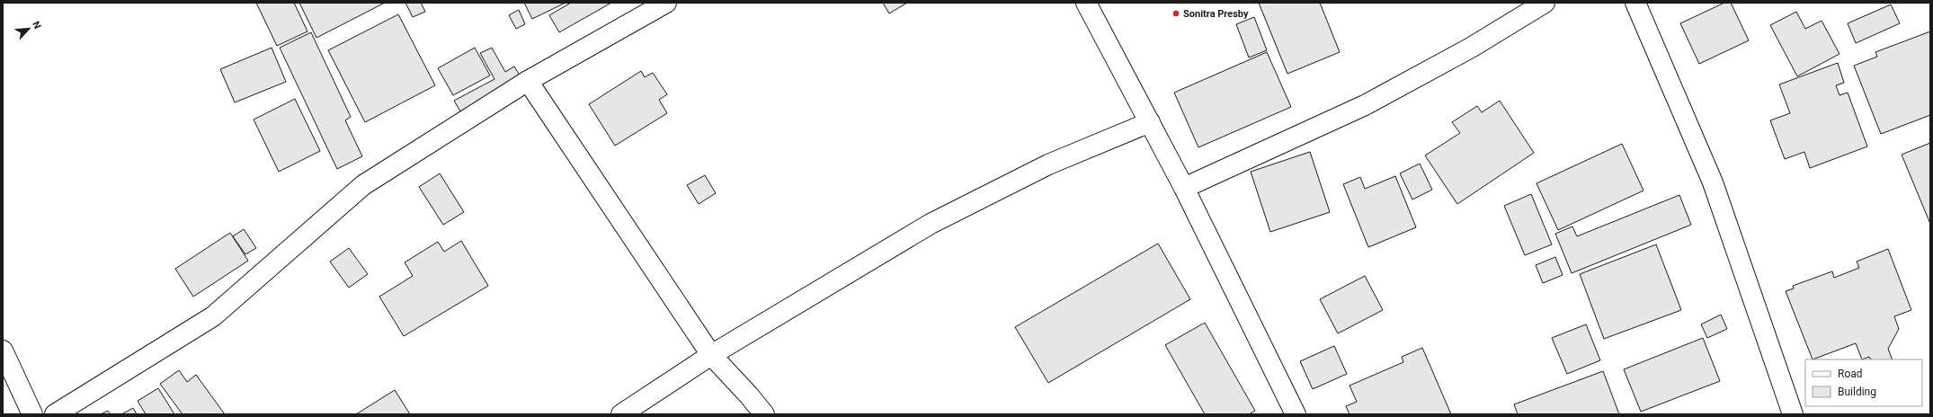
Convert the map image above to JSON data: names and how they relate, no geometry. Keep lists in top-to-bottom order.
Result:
{
  "places": ["Sonitra Presby"],
  "legend": ["Road", "Building"],
  "north": "top right"
}
